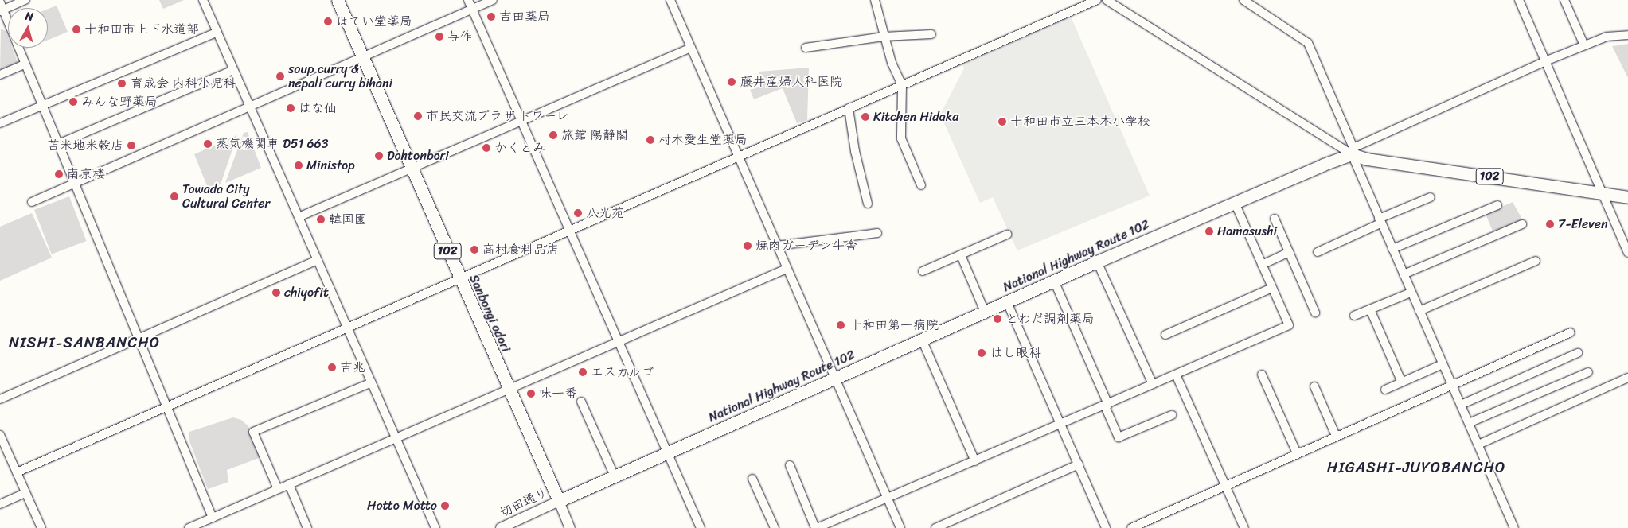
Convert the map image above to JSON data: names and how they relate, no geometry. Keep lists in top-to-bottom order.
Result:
{
  "streets": {
    "highway": ["102", "National Highway Route 102", "Sanbongi odori"],
    "main road": ["切田通り"]
  },
  "crossings": [
    ["102", "National Highway Route 102"],
    ["National Highway Route 102", "Sanbongi odori"],
    ["National Highway Route 102", "切田通り"],
    ["Sanbongi odori", "切田通り"]
  ],
  "districts": ["NISHI-SANBANCHO", "HIGASHI-JUYOBANCHO"],
  "places": [
    "吉田薬局",
    "ほてい堂薬局",
    "十和田市上下水道部",
    "与作",
    "soup curry & nepali curry bihani",
    "藤井産婦人科医院",
    "育成会 内科小児科",
    "みんな野薬局",
    "はな仙",
    "市民交流プラザ トワーレ",
    "Kitchen Hidaka",
    "十和田市立三本木小学校",
    "旅館 陽静閣",
    "村木愛生堂薬局",
    "蒸気機関車 D51 663",
    "苫米地米穀店",
    "かくとみ",
    "Dohtonbori",
    "Ministop",
    "南京楼",
    "Towada City Cultural Center",
    "八光苑",
    "韓国園",
    "7-Eleven",
    "Hamasushi",
    "焼肉ガーデン牛舎",
    "高村食料品店",
    "chiyofit",
    "とわだ調剤薬局",
    "十和田第一病院",
    "はし眼科",
    "吉兆",
    "エスカルゴ",
    "味一番",
    "Hotto Motto"
  ],
  "north": "top"
}
